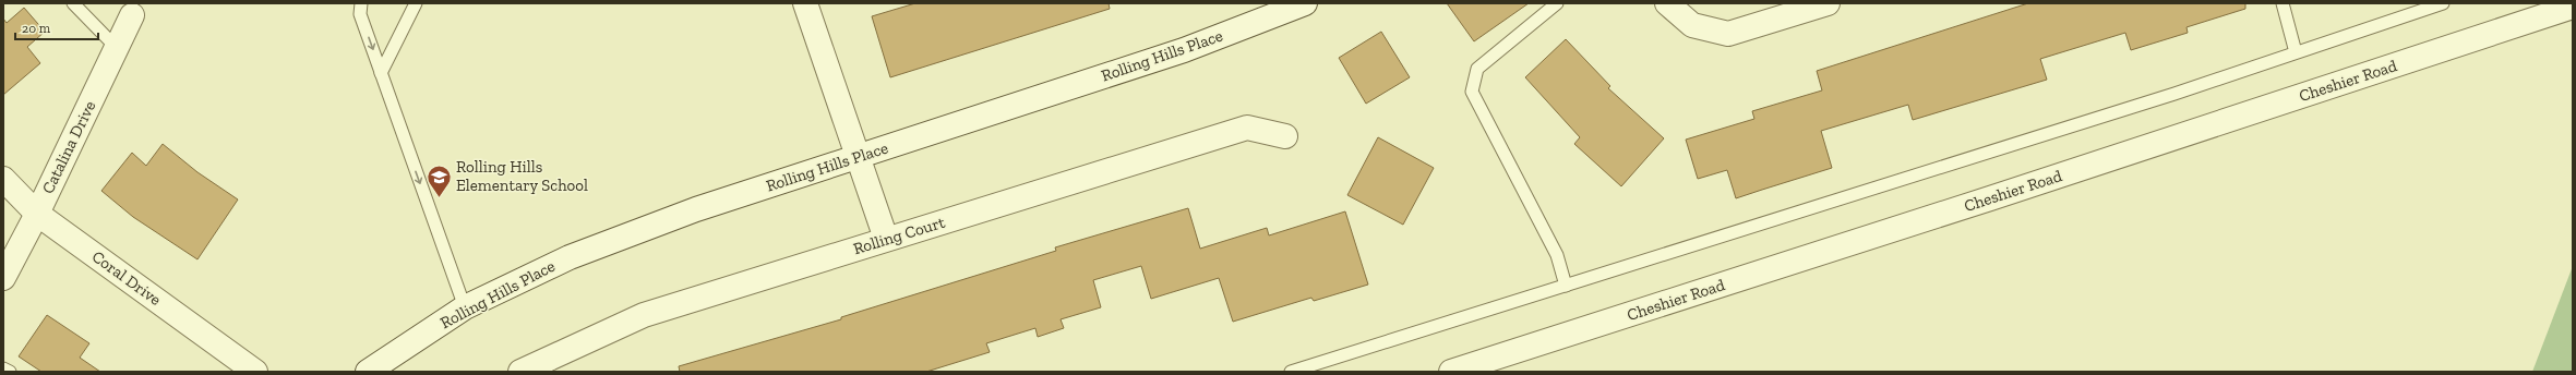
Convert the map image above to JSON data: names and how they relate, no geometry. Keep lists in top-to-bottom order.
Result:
{
  "streets": {
    "street": [
      "Rolling Hills Place",
      "Cheshier Road",
      "Catalina Drive",
      "Rolling Court",
      "Coral Drive"
    ]
  },
  "crossings": [
    ["Catalina Drive", "Coral Drive"]
  ],
  "places": {
    "school or university": ["Rolling Hills Elementary School"]
  },
  "scale_bar": "20 m"
}
